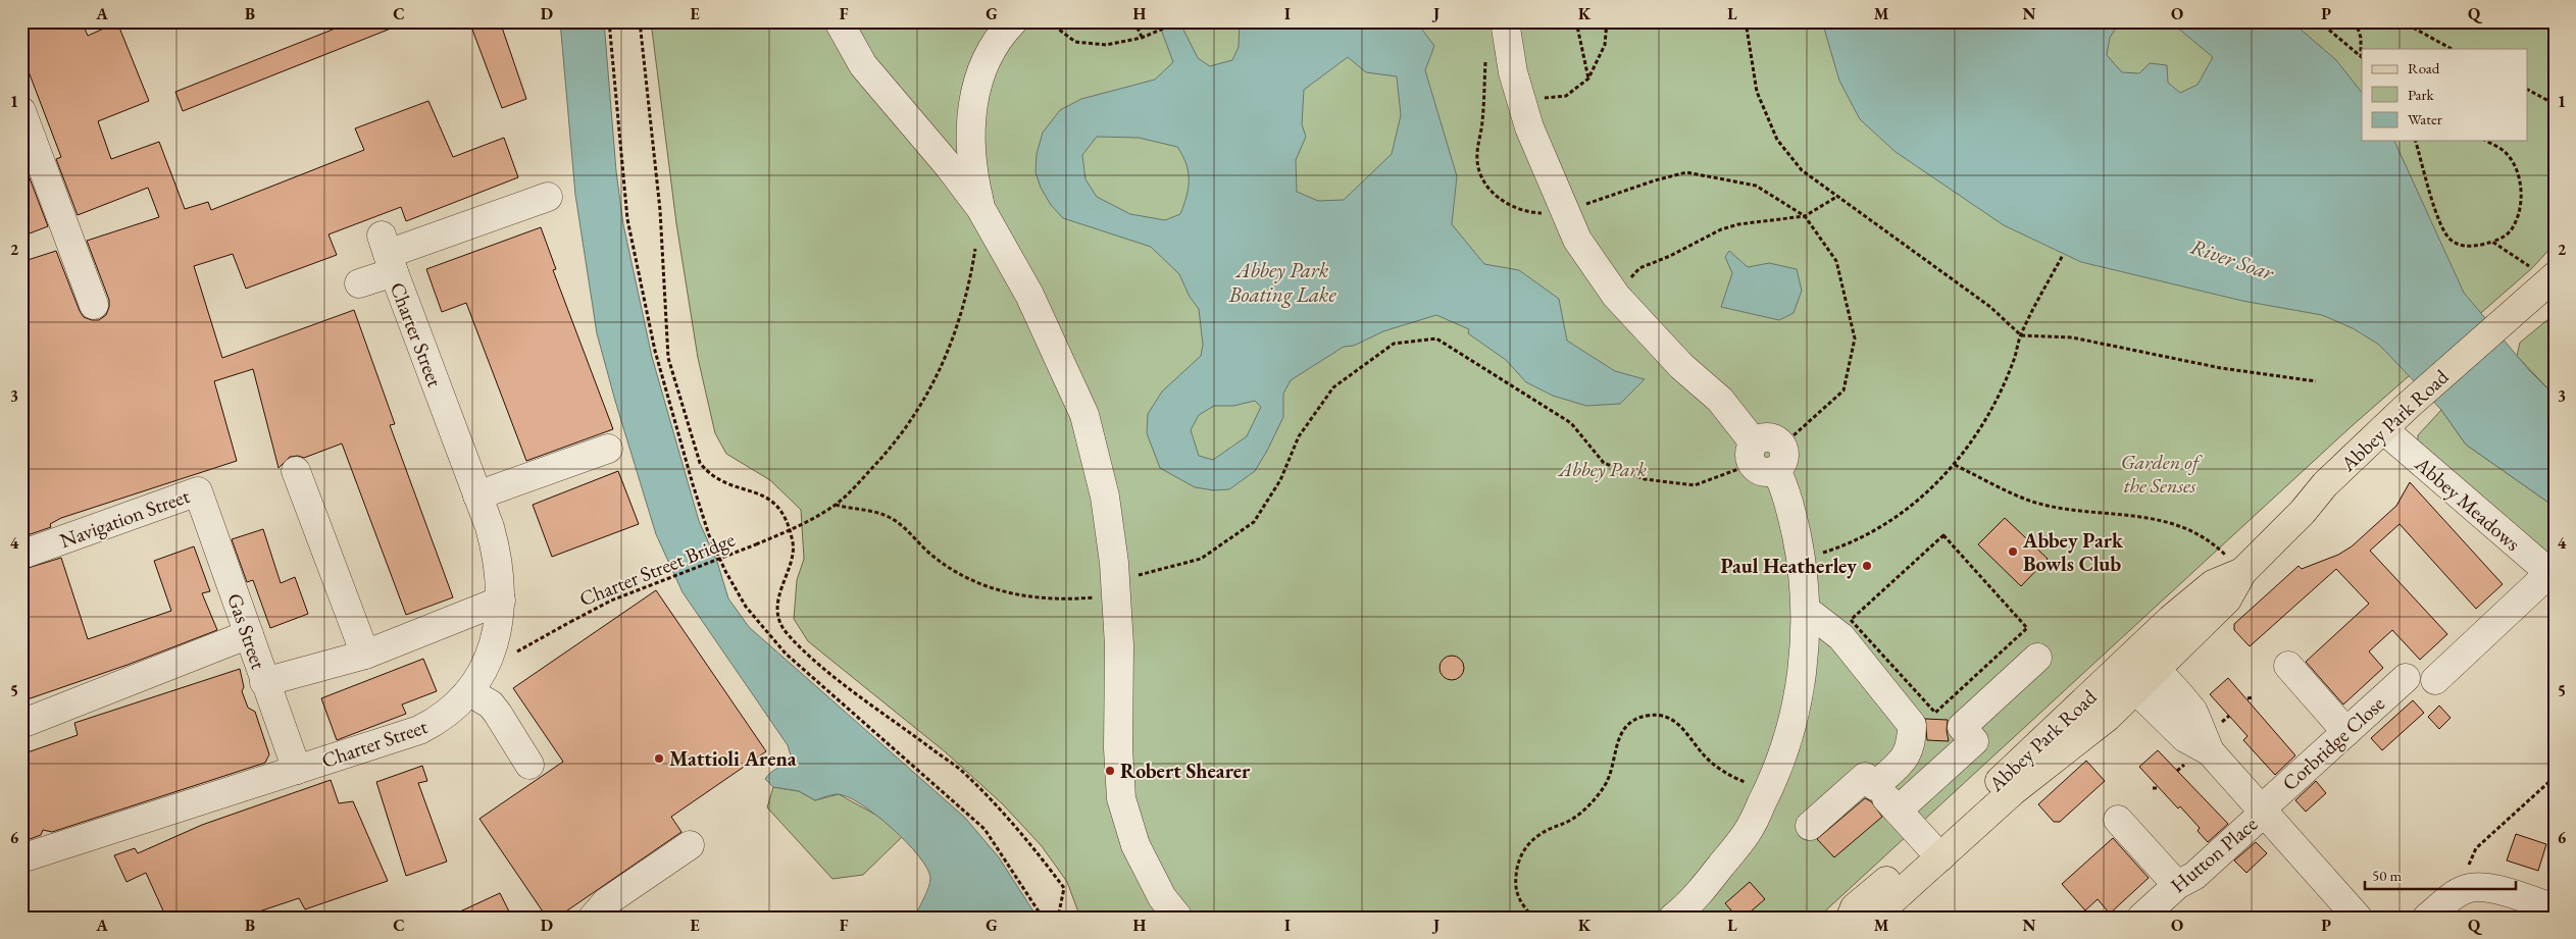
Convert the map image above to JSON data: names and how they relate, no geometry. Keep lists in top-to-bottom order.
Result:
{
  "streets": {
    "main road": ["Abbey Park Road"],
    "street": [
      "Charter Street",
      "Abbey Meadows",
      "Navigation Street",
      "Gas Street",
      "Corbridge Close",
      "Hutton Place"
    ],
    "path": ["Charter Street Bridge"]
  },
  "crossings": [
    ["Charter Street", "Charter Street Bridge"],
    ["Charter Street", "Gas Street"],
    ["Abbey Park Road", "Abbey Meadows"],
    ["Navigation Street", "Gas Street"],
    ["Corbridge Close", "Hutton Place"]
  ],
  "water": ["River Soar", "Abbey Park Boating Lake"],
  "parks": ["Garden of the Senses", "Abbey Park"],
  "places": [
    "Abbey Park Bowls Club",
    "Paul Heatherley",
    "Mattioli Arena",
    "Robert Shearer"
  ],
  "legend": ["Road", "Park", "Water"],
  "scale_bar": "50 m",
  "grid": {
    "columns": [
      "A",
      "B",
      "C",
      "D",
      "E",
      "F",
      "G",
      "H",
      "I",
      "J",
      "K",
      "L",
      "M",
      "N",
      "O",
      "P",
      "Q"
    ],
    "rows": [
      "1",
      "2",
      "3",
      "4",
      "5",
      "6"
    ]
  }
}
